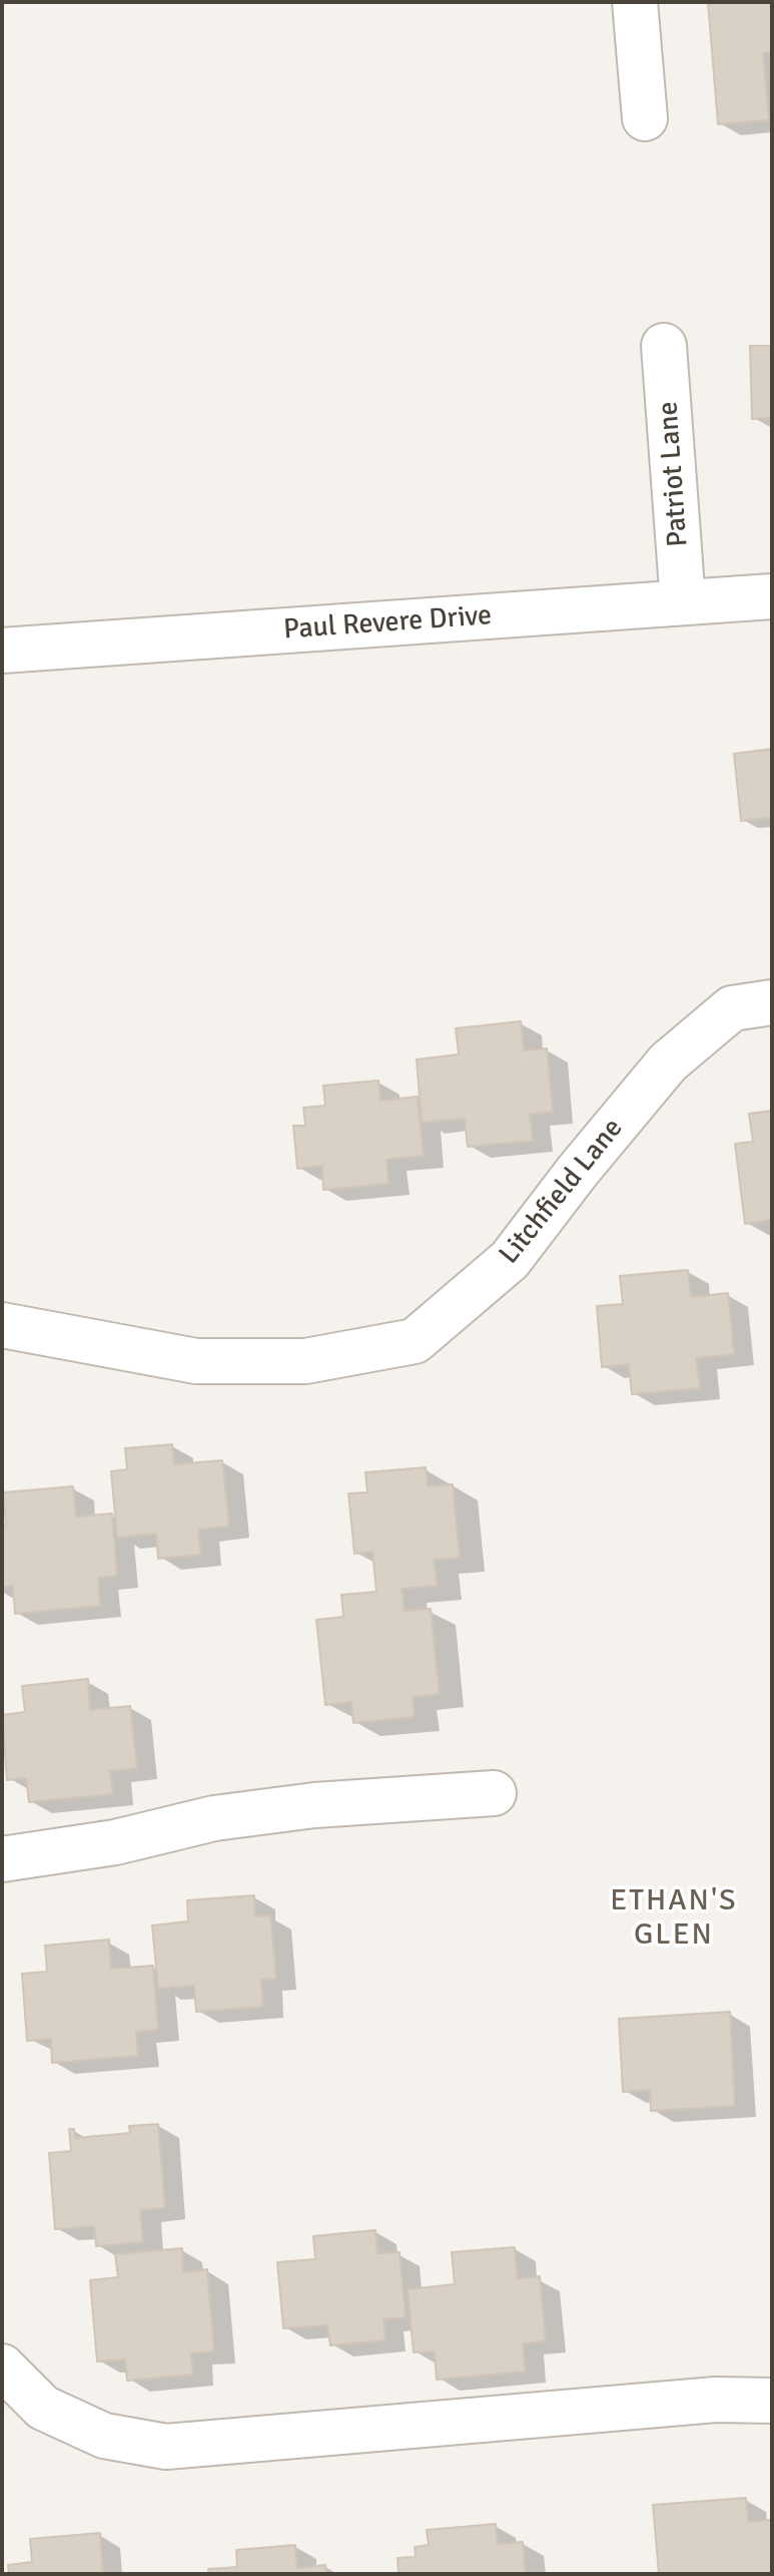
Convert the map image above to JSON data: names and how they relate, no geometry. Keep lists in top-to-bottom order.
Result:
{
  "streets": {
    "street": ["Patriot Lane", "Paul Revere Drive", "Litchfield Lane"]
  },
  "crossings": [
    ["Patriot Lane", "Paul Revere Drive"]
  ],
  "districts": ["ETHAN'S GLEN"]
}
